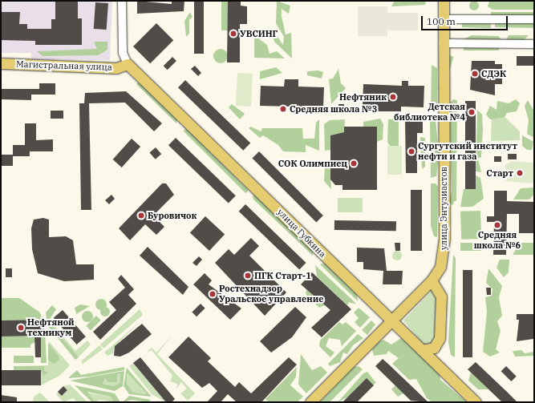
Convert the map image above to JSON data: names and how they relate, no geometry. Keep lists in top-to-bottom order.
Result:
{
  "streets": {
    "main road": ["Магистральная улица", "улица Энтузиастов", "улица Губкина"]
  },
  "crossings": [
    ["Магистральная улица", "улица Губкина"],
    ["улица Энтузиастов", "улица Губкина"]
  ],
  "places": [
    "УВСИНГ",
    "СДЭК",
    "Нефтяник",
    "Средняя школа №3",
    "Детская библиотека №4",
    "Сургутский институт нефти и газа",
    "СОК Олимпиец",
    "Старт",
    "Буровичок",
    "Средняя школа №6",
    "ПГК Старт-1",
    "Ростехнадзор Уральское управление",
    "Нефтяной техникум"
  ],
  "scale_bar": "100 m"
}
